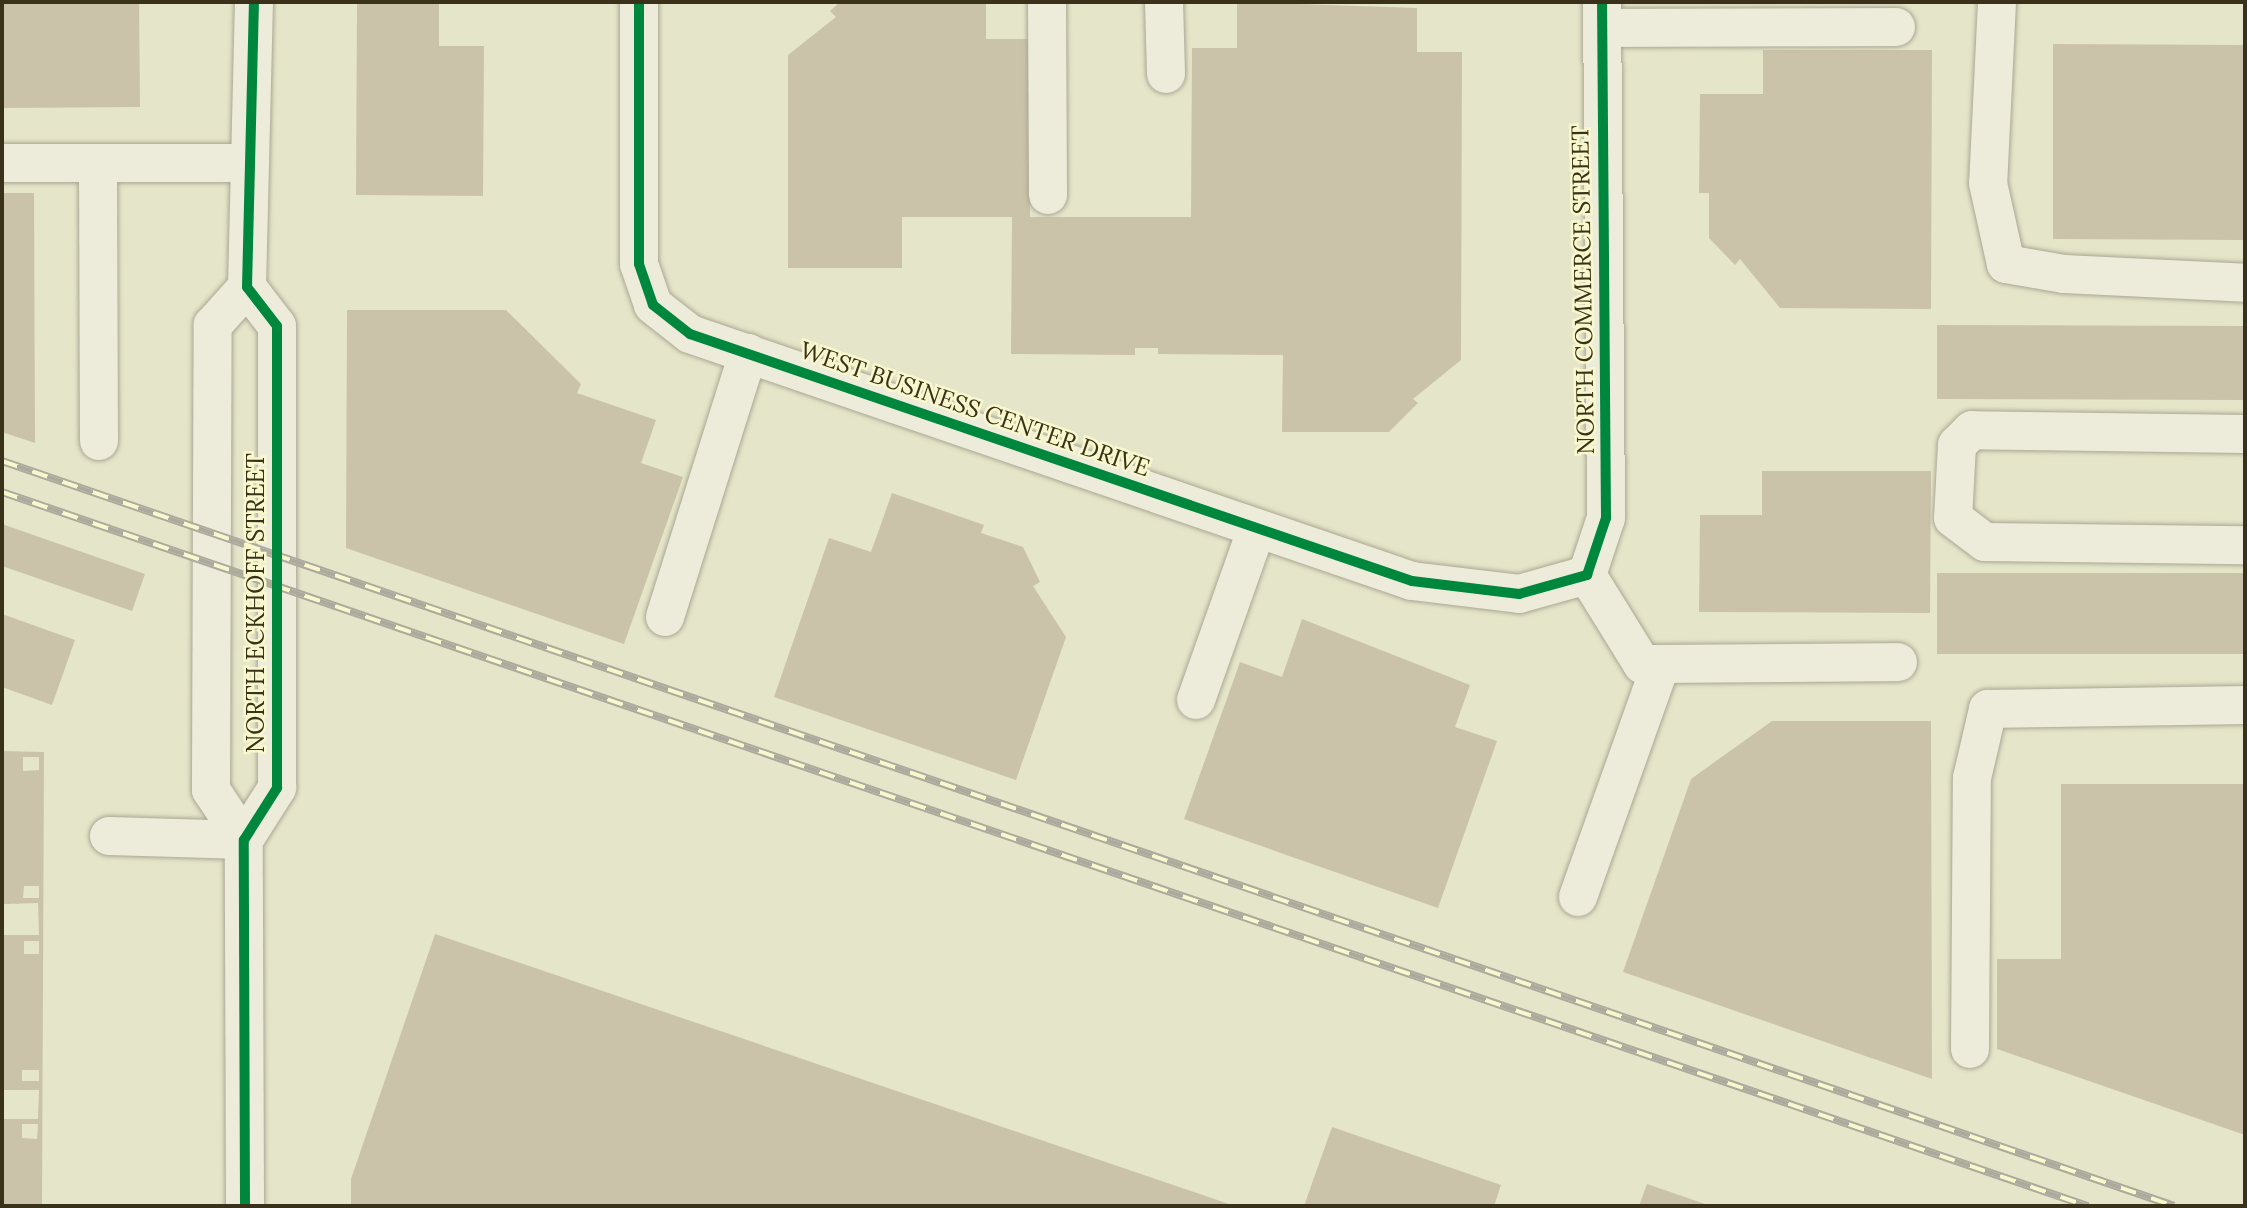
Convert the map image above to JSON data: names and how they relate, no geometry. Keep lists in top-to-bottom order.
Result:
{
  "streets": {
    "street": ["NORTH COMMERCE STREET", "WEST BUSINESS CENTER DRIVE", "NORTH ECKHOFF STREET"]
  },
  "crossings": [
    ["NORTH COMMERCE STREET", "WEST BUSINESS CENTER DRIVE"]
  ]
}
